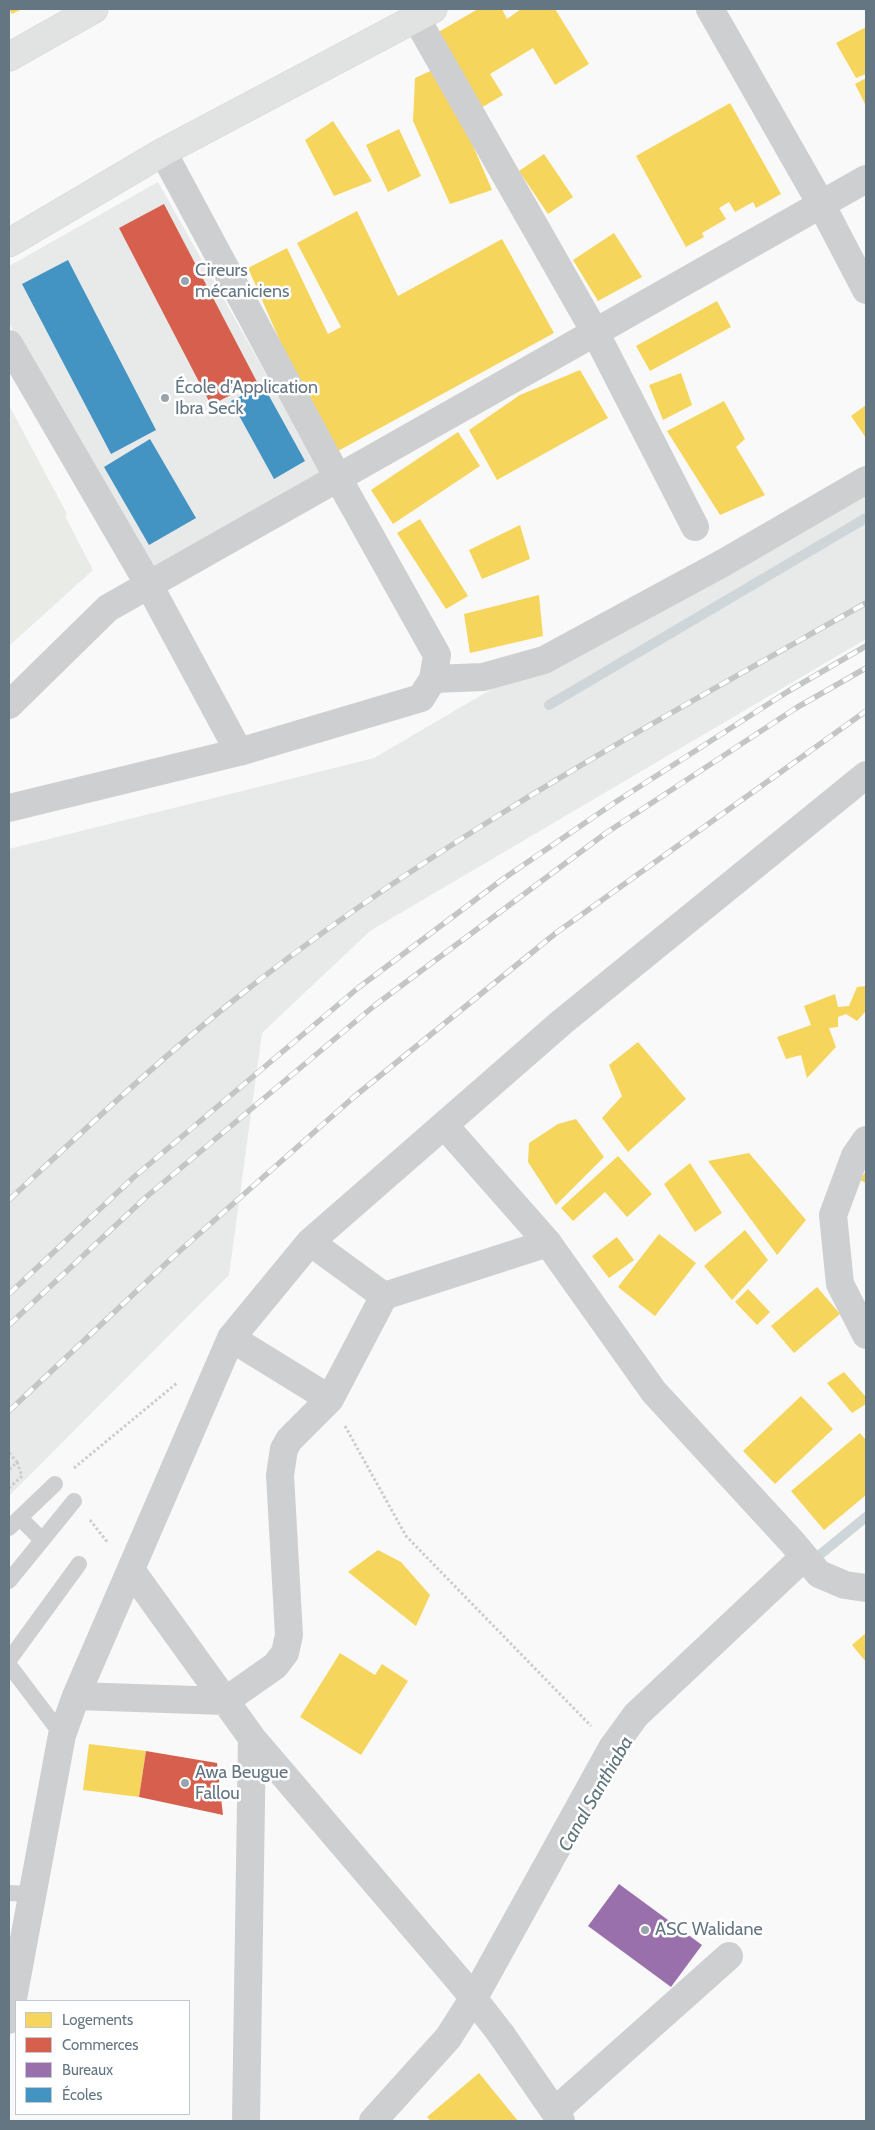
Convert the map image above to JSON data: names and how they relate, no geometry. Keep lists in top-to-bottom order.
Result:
{
  "water": ["Canal Santhiaba"],
  "places": [
    "Cireurs mécaniciens",
    "École d'Application Ibra Seck",
    "Awa Beugue Fallou",
    "ASC Walidane"
  ],
  "legend": [
    "Logements",
    "Commerces",
    "Bureaux",
    "Écoles"
  ]
}
